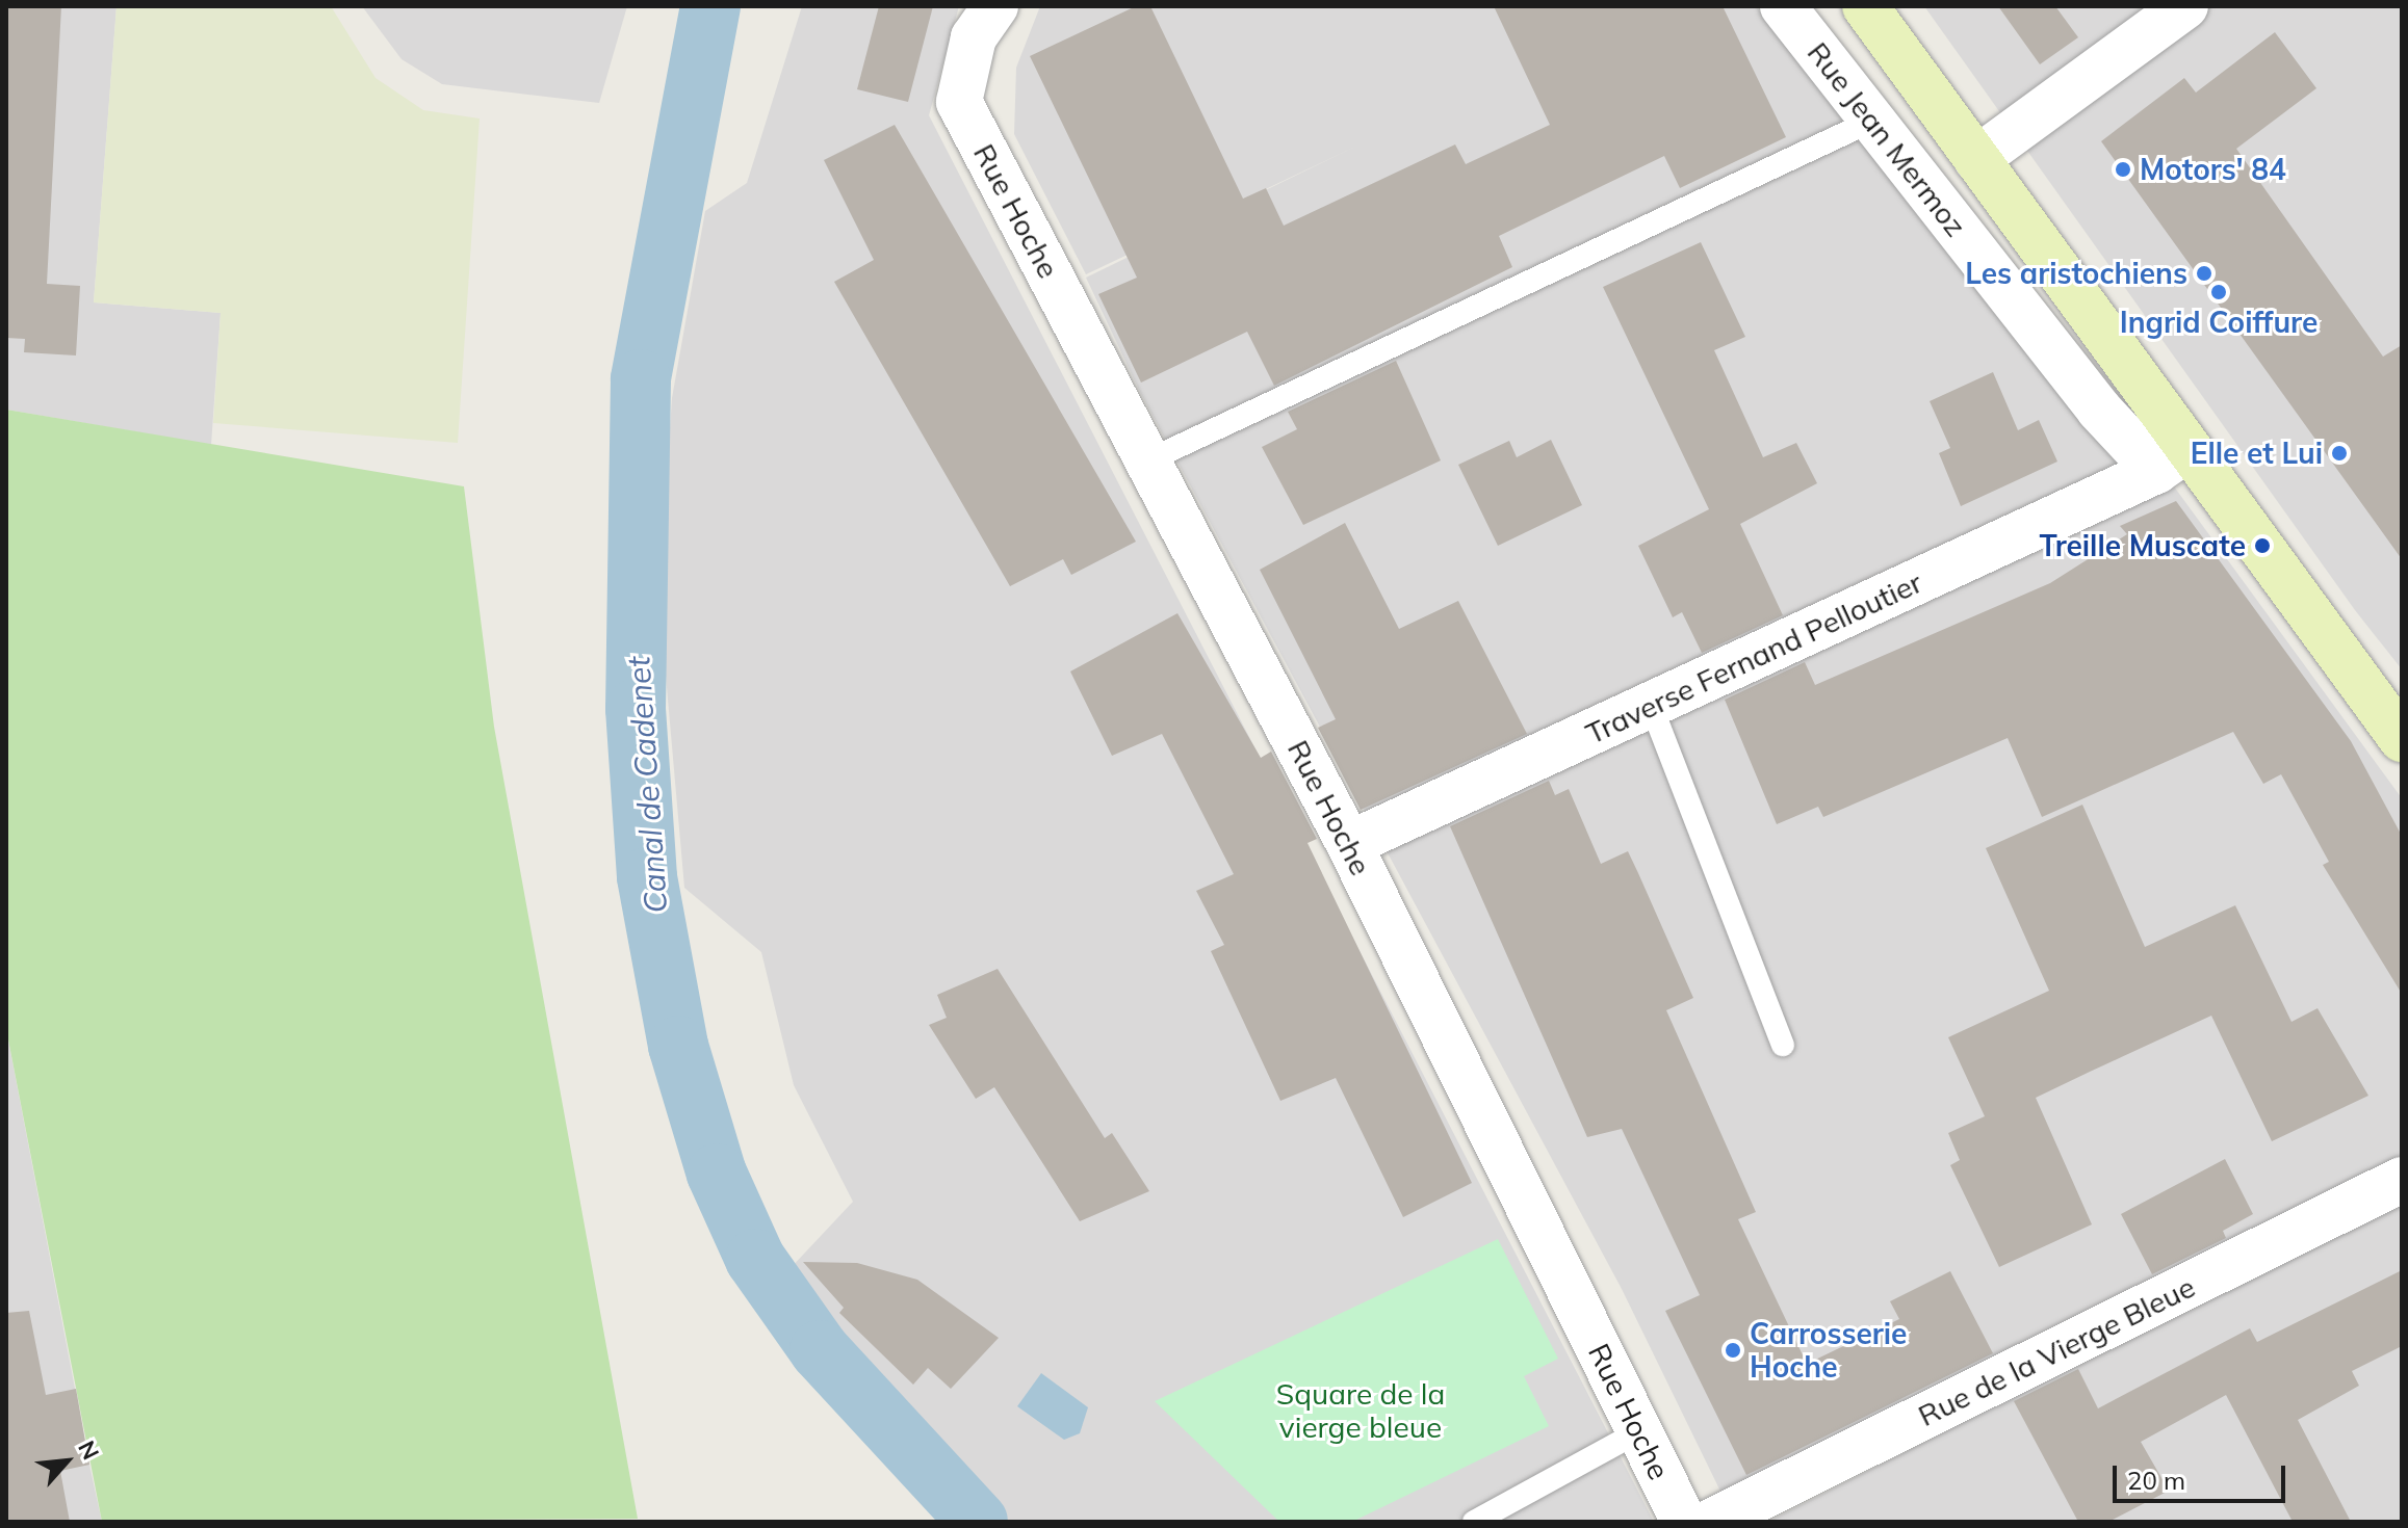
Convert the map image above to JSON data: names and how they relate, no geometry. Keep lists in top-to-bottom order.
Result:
{
  "streets": {
    "street": [
      "Rue Jean Mermoz",
      "Rue Hoche",
      "Traverse Fernand Pelloutier",
      "Rue de la Vierge Bleue"
    ]
  },
  "crossings": [
    ["Rue Jean Mermoz", "Traverse Fernand Pelloutier"],
    ["Rue Hoche", "Traverse Fernand Pelloutier"]
  ],
  "water": ["Canal de Cadenet"],
  "parks": ["Square de la vierge bleue"],
  "places": [
    "Motors' 84",
    "Les aristochiens",
    "Ingrid Coiffure",
    "Elle et Lui",
    "Treille Muscate",
    "Carrosserie Hoche"
  ],
  "scale_bar": "20 m",
  "north": "top right"
}
